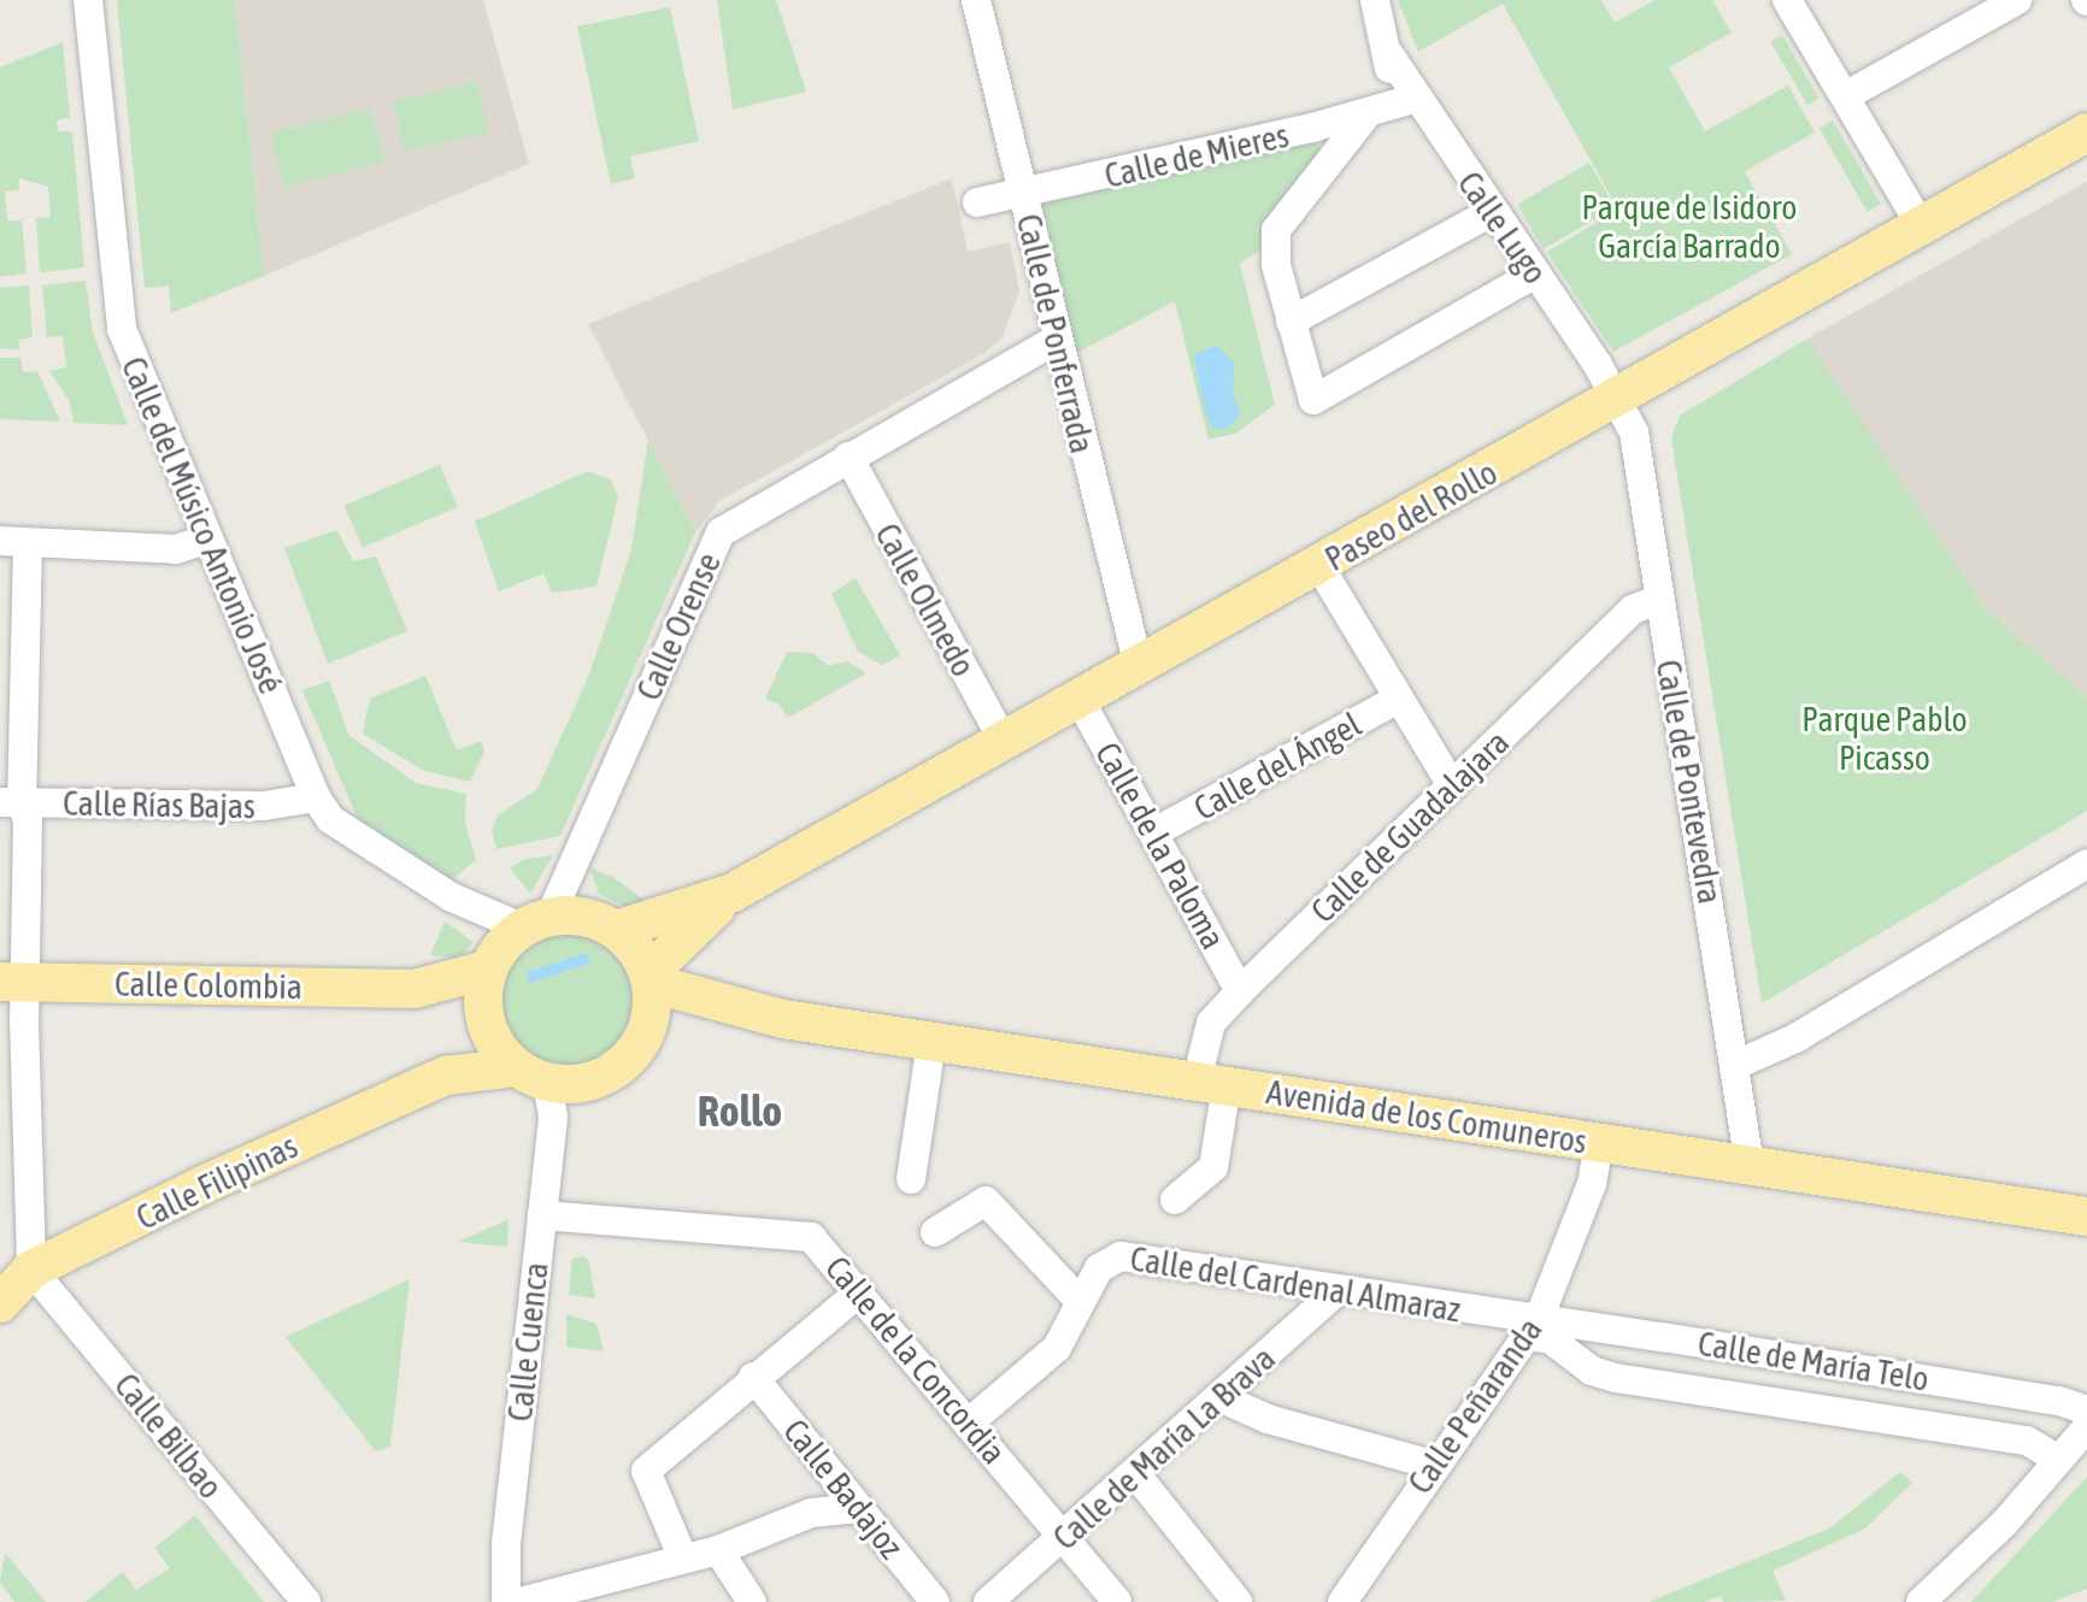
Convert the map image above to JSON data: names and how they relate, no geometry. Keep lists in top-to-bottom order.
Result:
{
  "streets": {
    "main road": [
      "Paseo del Rollo",
      "Calle Colombia",
      "Avenida de los Comuneros",
      "Calle Filipinas"
    ],
    "street": [
      "Calle de Mieres",
      "Calle Lugo",
      "Calle de Ponferrada",
      "Calle del Músico Antonio José",
      "Calle Olmedo",
      "Calle Orense",
      "Calle del Ángel",
      "Calle de Pontevedra",
      "Calle Rías Bajas",
      "Calle de Guadalajara",
      "Calle de la Paloma",
      "Calle del Cardenal Almaraz",
      "Calle Cuenca",
      "Calle de la Concordia",
      "Calle de María Telo",
      "Calle Peñaranda",
      "Calle Bilbao",
      "Calle de María La Brava",
      "Calle Badajoz"
    ]
  },
  "crossings": [
    ["Calle de Mieres", "Calle Lugo"],
    ["Calle de Mieres", "Calle de Ponferrada"],
    ["Calle Lugo", "Paseo del Rollo"],
    ["Calle Lugo", "Calle de Pontevedra"],
    ["Calle de Ponferrada", "Paseo del Rollo"],
    ["Calle de Ponferrada", "Calle Orense"],
    ["Paseo del Rollo", "Calle del Músico Antonio José"],
    ["Paseo del Rollo", "Calle Olmedo"],
    ["Paseo del Rollo", "Calle Orense"],
    ["Paseo del Rollo", "Calle de Pontevedra"],
    ["Paseo del Rollo", "Calle de la Paloma"],
    ["Paseo del Rollo", "Calle Colombia"],
    ["Paseo del Rollo", "Avenida de los Comuneros"],
    ["Paseo del Rollo", "Calle Filipinas"],
    ["Paseo del Rollo", "Calle Cuenca"],
    ["Calle del Músico Antonio José", "Calle Orense"],
    ["Calle del Músico Antonio José", "Calle Rías Bajas"],
    ["Calle del Músico Antonio José", "Calle Colombia"],
    ["Calle del Músico Antonio José", "Avenida de los Comuneros"],
    ["Calle del Músico Antonio José", "Calle Filipinas"],
    ["Calle del Músico Antonio José", "Calle Cuenca"],
    ["Calle Olmedo", "Calle Orense"],
    ["Calle Orense", "Calle Colombia"],
    ["Calle Orense", "Avenida de los Comuneros"],
    ["Calle Orense", "Calle Filipinas"],
    ["Calle Orense", "Calle Cuenca"],
    ["Calle del Ángel", "Calle de la Paloma"],
    ["Calle de Pontevedra", "Calle de Guadalajara"],
    ["Calle de Pontevedra", "Avenida de los Comuneros"],
    ["Calle de Guadalajara", "Calle de la Paloma"],
    ["Calle de Guadalajara", "Avenida de los Comuneros"],
    ["Calle Colombia", "Avenida de los Comuneros"],
    ["Calle Colombia", "Calle Filipinas"],
    ["Calle Colombia", "Calle Cuenca"],
    ["Avenida de los Comuneros", "Calle Filipinas"],
    ["Avenida de los Comuneros", "Calle Cuenca"],
    ["Avenida de los Comuneros", "Calle Peñaranda"],
    ["Calle Filipinas", "Calle Cuenca"],
    ["Calle Filipinas", "Calle Bilbao"],
    ["Calle del Cardenal Almaraz", "Calle de María Telo"],
    ["Calle del Cardenal Almaraz", "Calle Peñaranda"],
    ["Calle del Cardenal Almaraz", "Calle de María La Brava"],
    ["Calle Cuenca", "Calle de la Concordia"],
    ["Calle de la Concordia", "Calle de María La Brava"],
    ["Calle de María Telo", "Calle Peñaranda"]
  ],
  "districts": ["Rollo"],
  "parks": ["Parque de Isidoro García Barrado", "Parque Pablo Picasso"]
}
